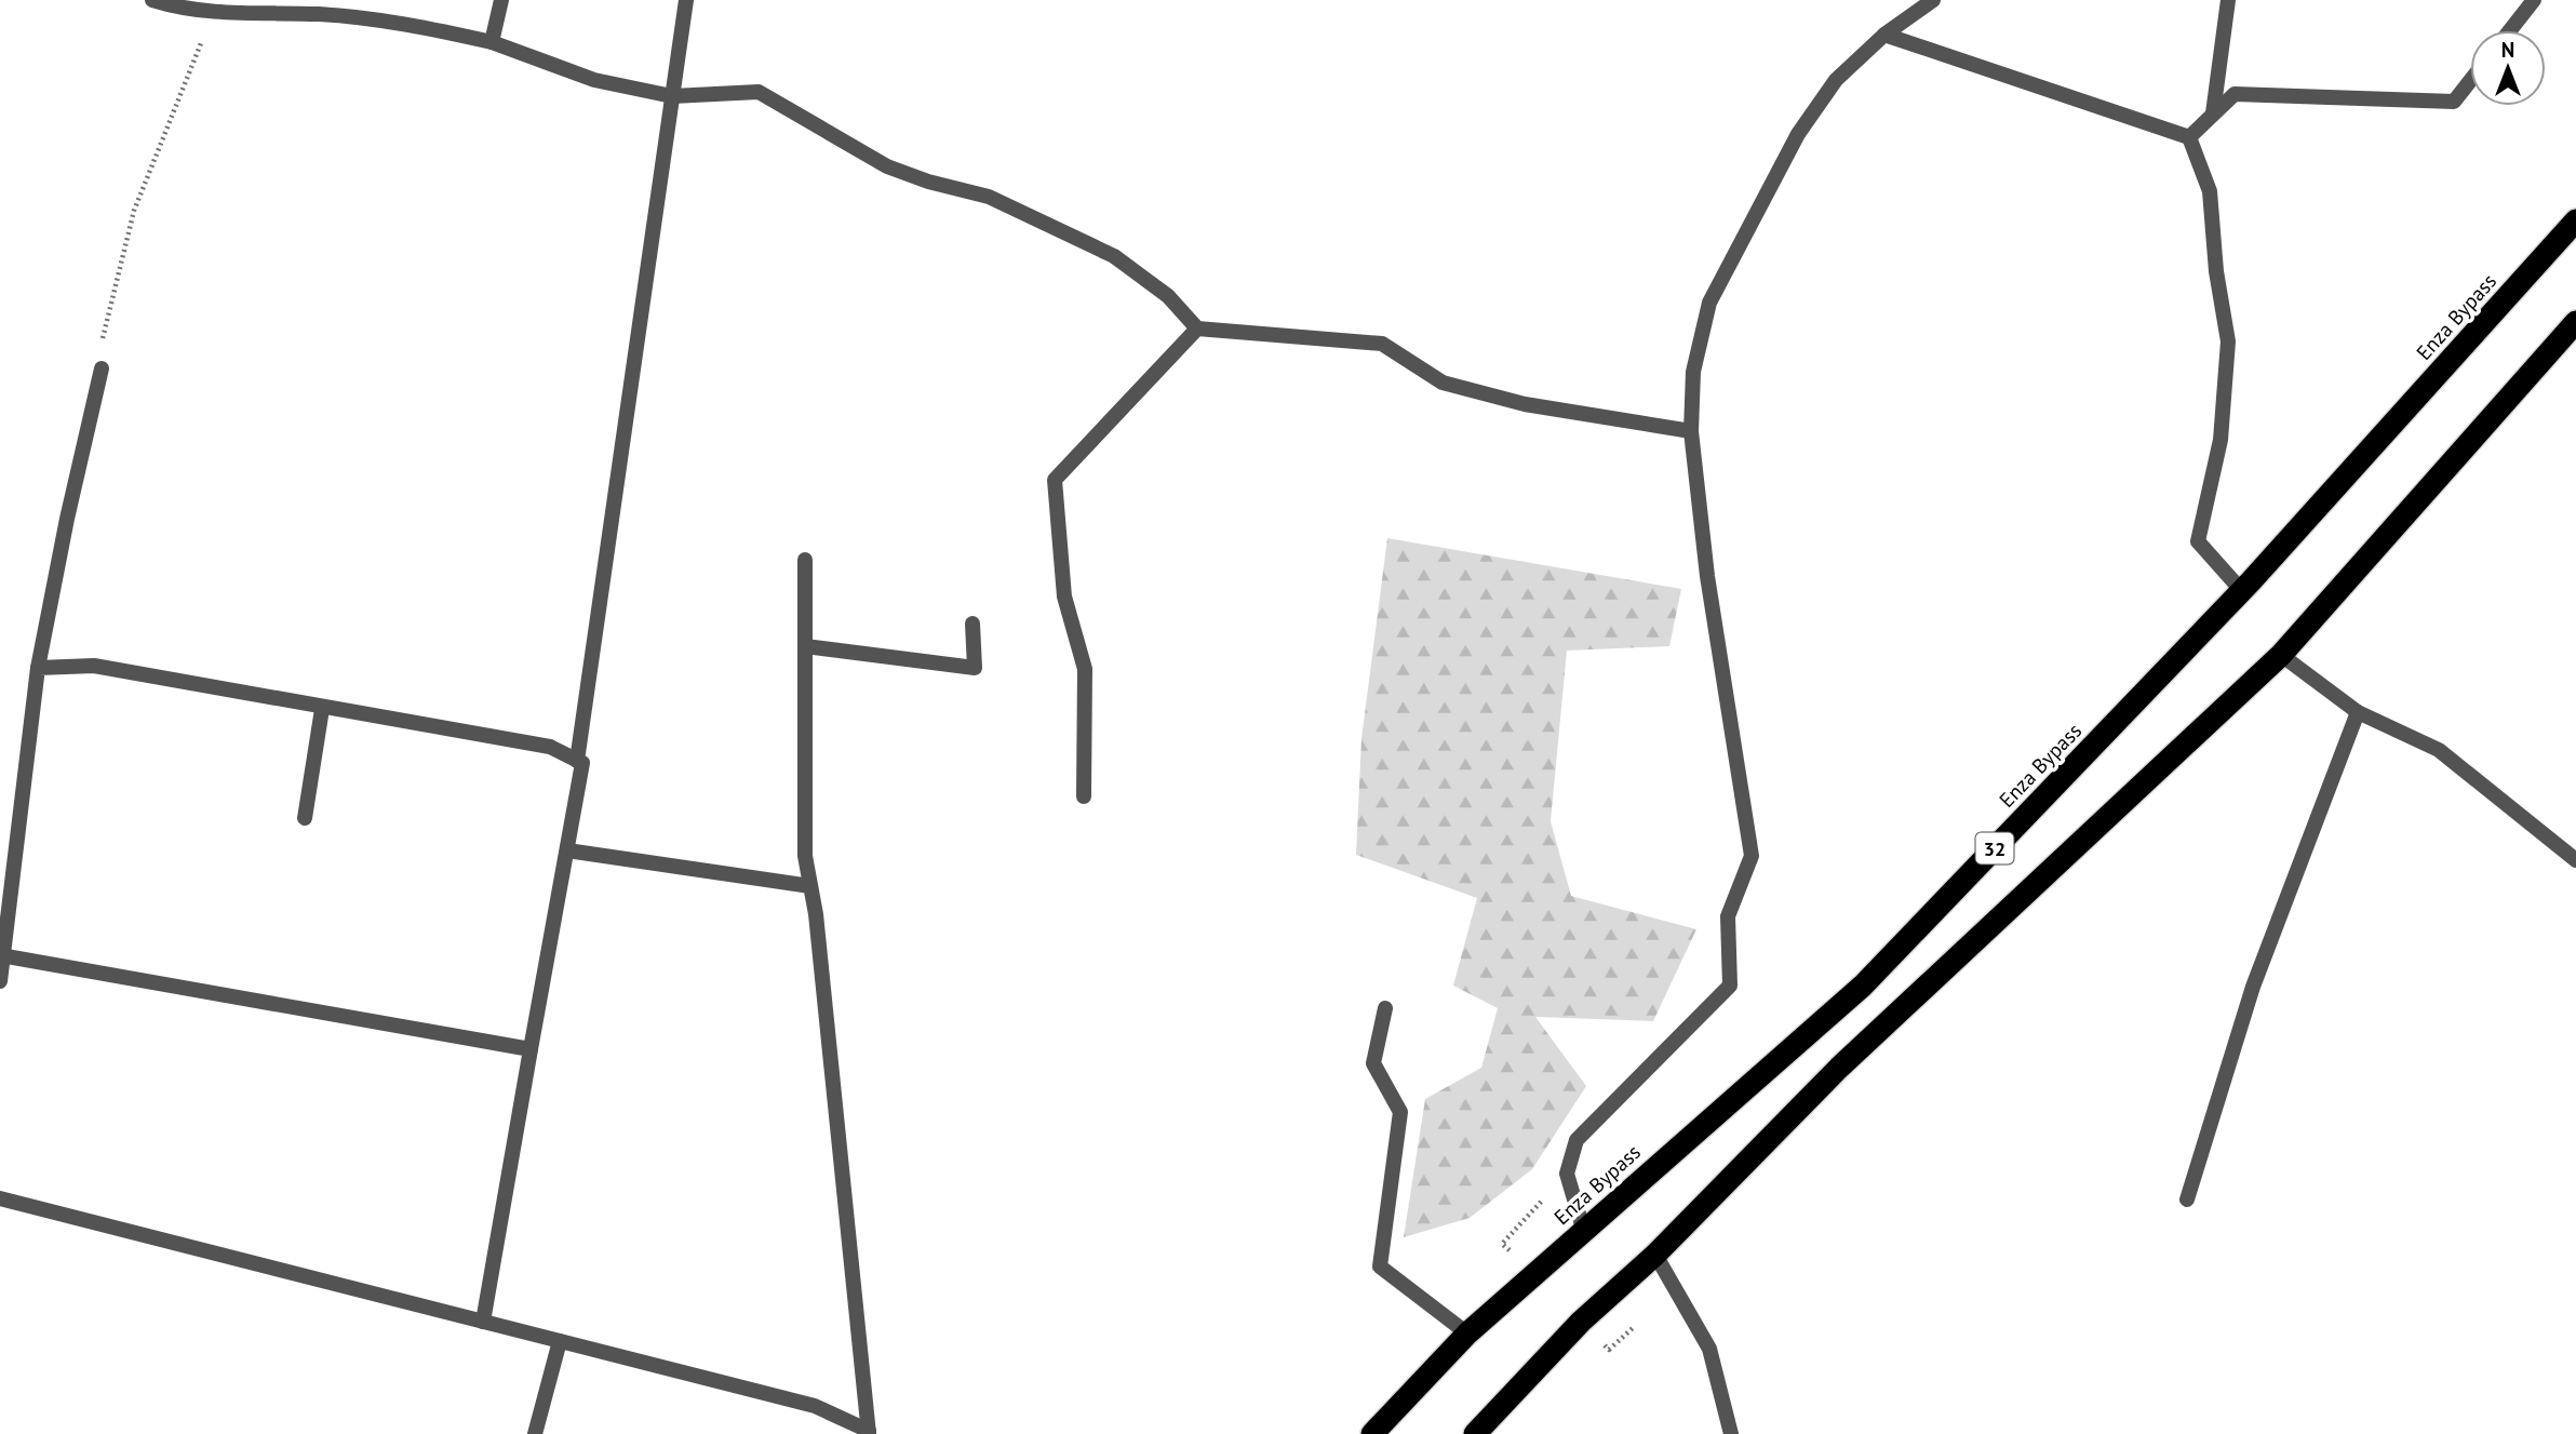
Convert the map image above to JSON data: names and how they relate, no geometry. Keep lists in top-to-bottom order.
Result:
{
  "streets": {
    "highway": ["Enza Bypass", "32"]
  },
  "north": "top"
}
